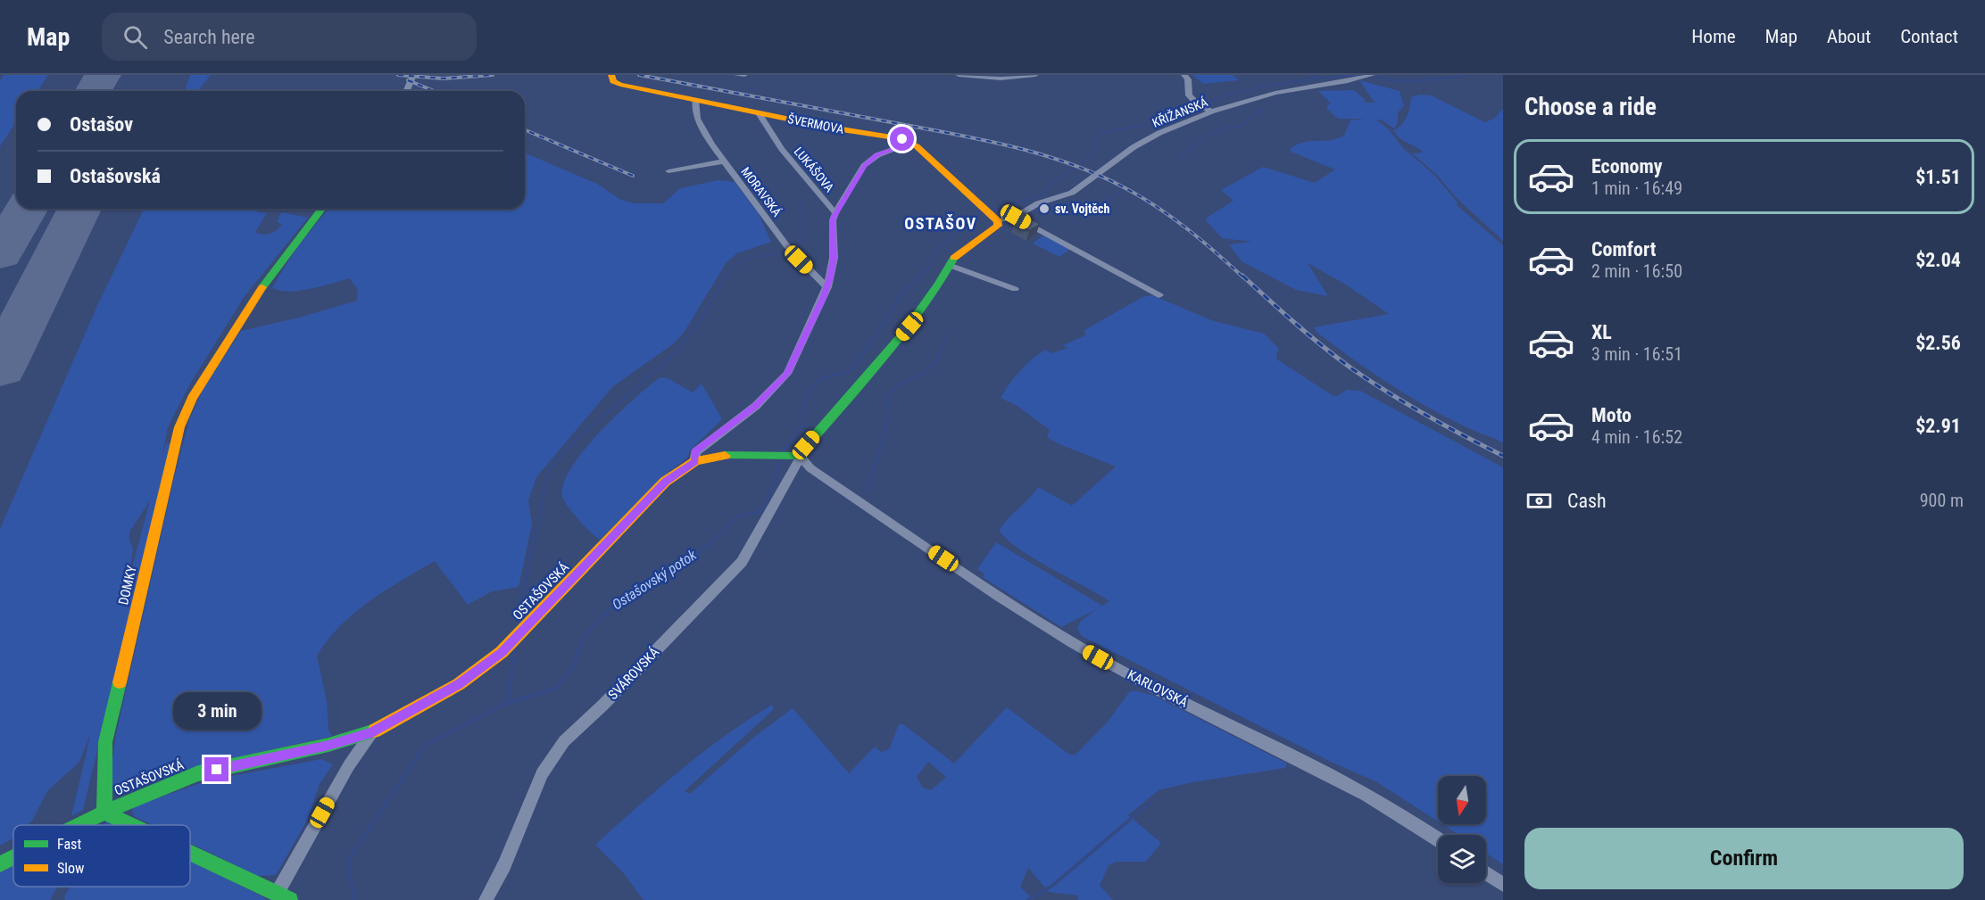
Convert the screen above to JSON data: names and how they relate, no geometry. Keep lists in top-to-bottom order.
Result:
{
  "streets": {
    "street": [
      "KŘIŽANSKÁ",
      "ŠVERMOVA",
      "LUKÁŠOVA",
      "MORAVSKÁ",
      "DOMKY",
      "OSTAŠOVSKÁ",
      "SVÁROVSKÁ",
      "KARLOVSKÁ"
    ]
  },
  "crossings": [
    ["KŘIŽANSKÁ", "ŠVERMOVA"],
    ["ŠVERMOVA", "LUKÁŠOVA"],
    ["ŠVERMOVA", "MORAVSKÁ"],
    ["DOMKY", "OSTAŠOVSKÁ"],
    ["OSTAŠOVSKÁ", "SVÁROVSKÁ"],
    ["OSTAŠOVSKÁ", "KARLOVSKÁ"],
    ["SVÁROVSKÁ", "KARLOVSKÁ"]
  ],
  "districts": ["OSTAŠOV"],
  "water": ["Ostašovský potok"],
  "places": ["sv. Vojtěch"],
  "legend": ["Fast", "Slow"],
  "north": "bottom",
  "page": {
    "header": "Map",
    "search": "Search here",
    "nav": [
      "Home",
      "Map",
      "About",
      "Contact"
    ],
    "heading": "Choose a ride",
    "banner": ["Ostašov", "Ostašovská"],
    "list": [
      {
        "name": "Economy",
        "note": "1 min · 16:49",
        "value": "$1.51"
      },
      {
        "name": "Comfort",
        "note": "2 min · 16:50",
        "value": "$2.04"
      },
      {
        "name": "XL",
        "note": "3 min · 16:51",
        "value": "$2.56"
      },
      {
        "name": "Moto",
        "note": "4 min · 16:52",
        "value": "$2.91"
      }
    ],
    "pay": ["Cash", "900 m"],
    "bubble": "3 min",
    "buttons": "Confirm"
  }
}
